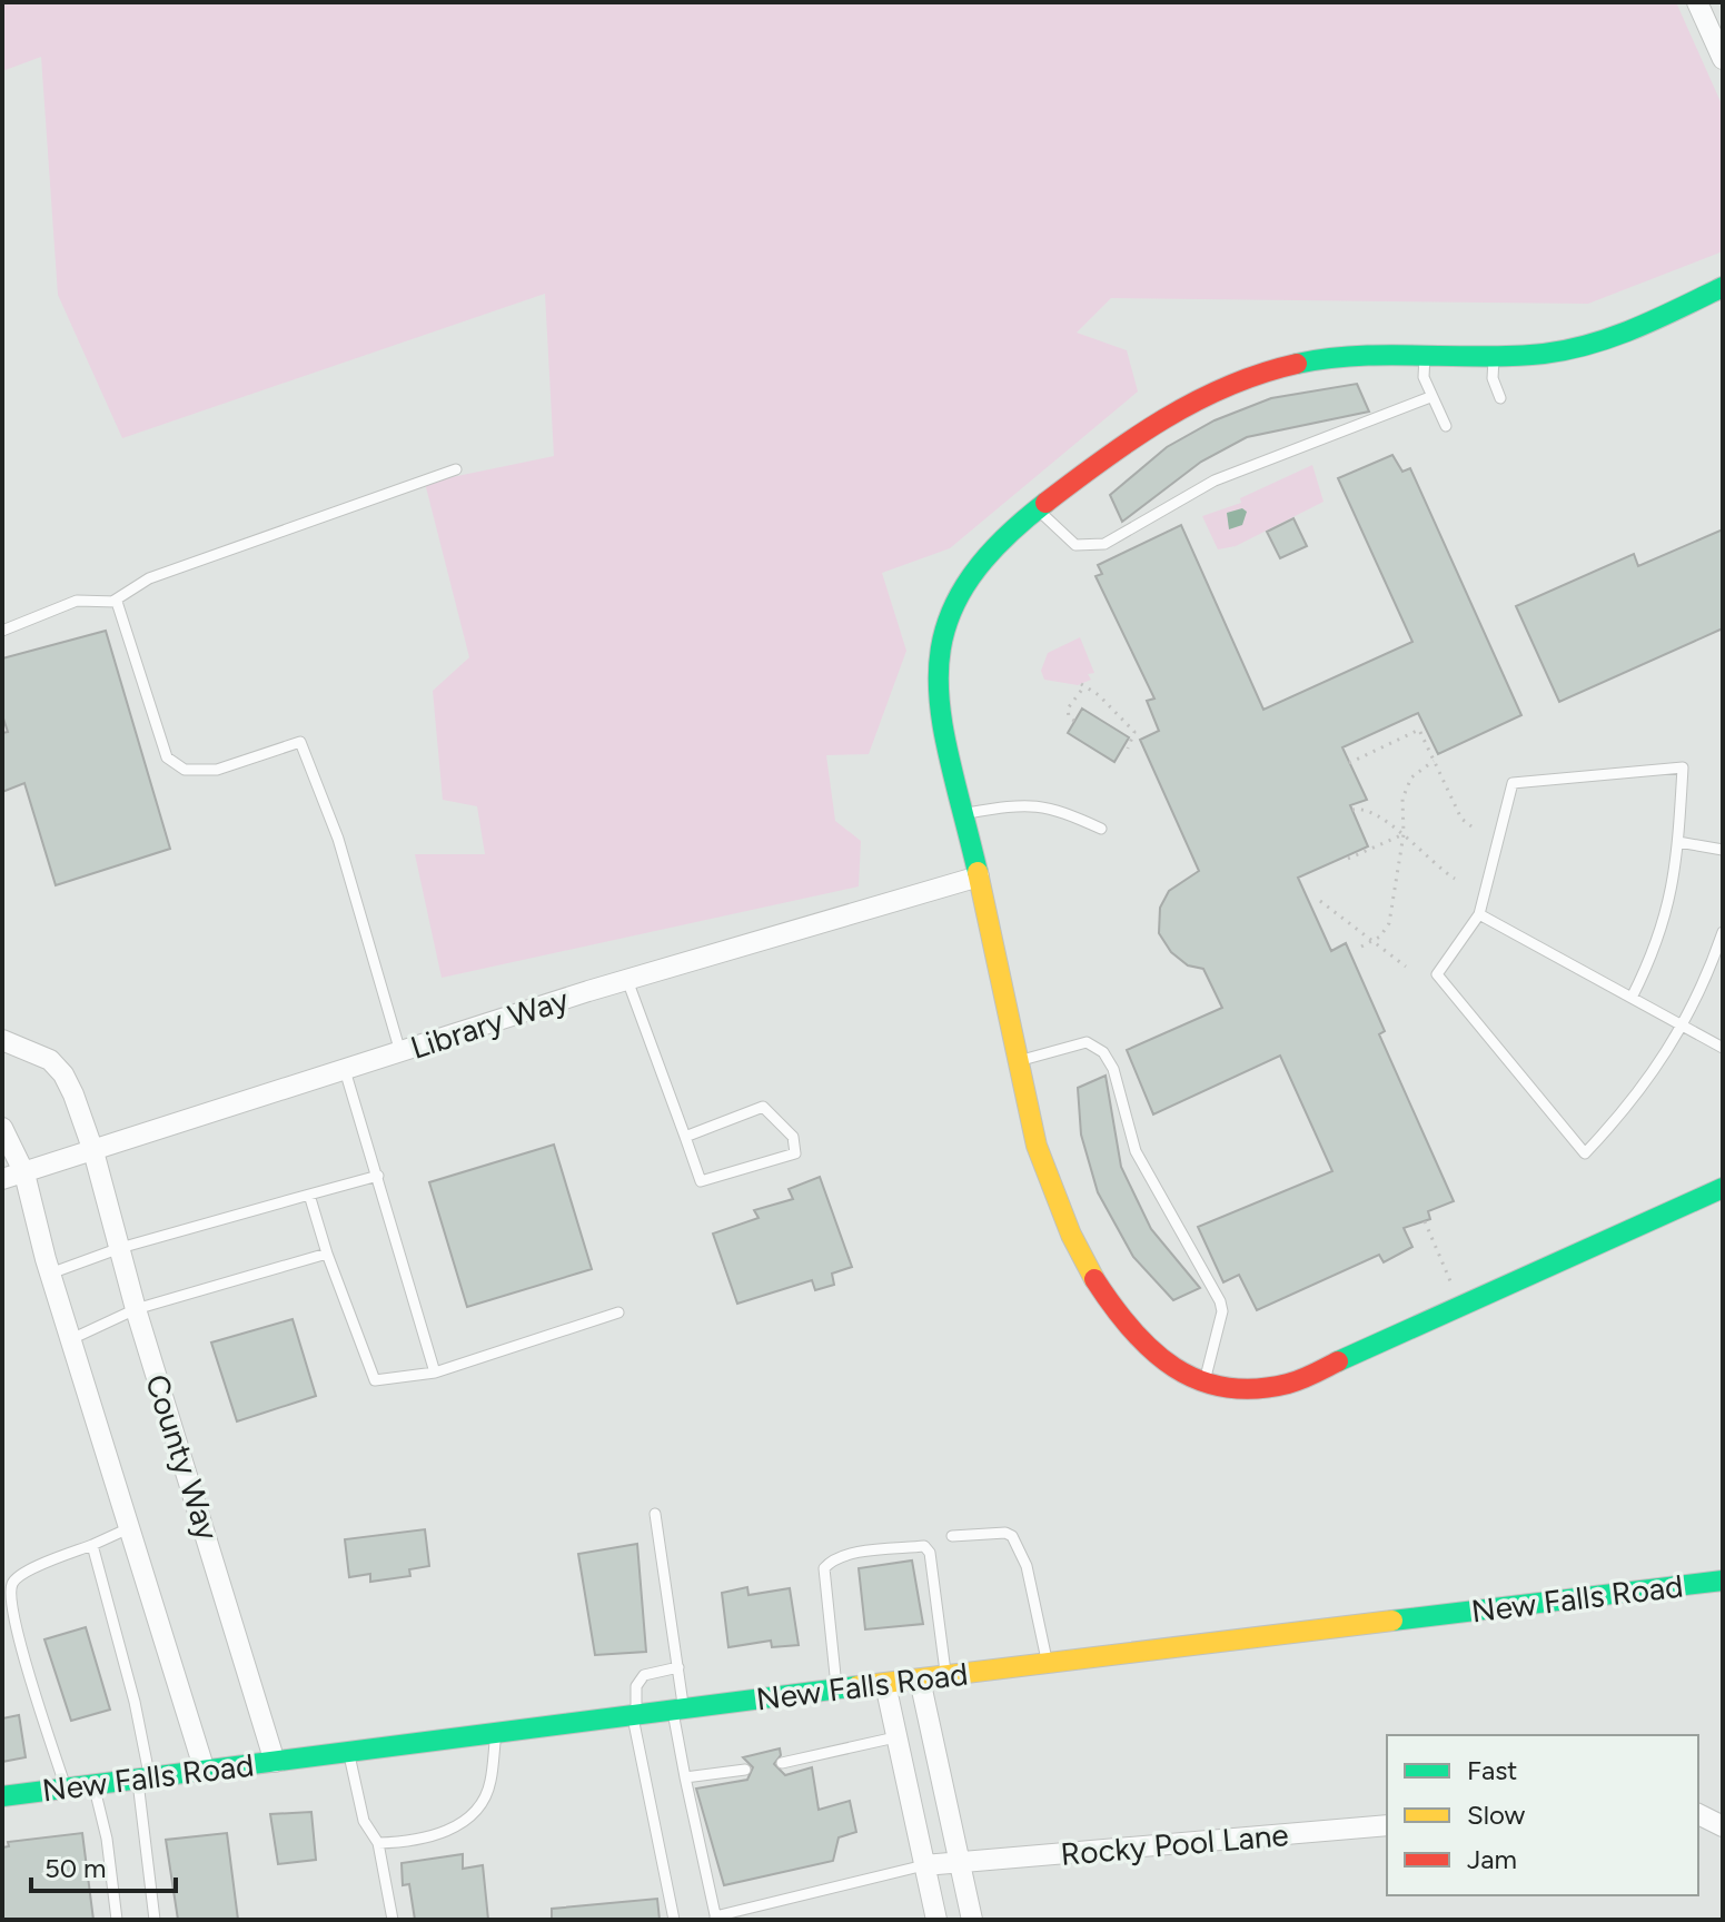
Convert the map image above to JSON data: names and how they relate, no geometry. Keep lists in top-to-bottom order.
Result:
{
  "streets": {
    "street": [
      "Library Way",
      "County Way",
      "New Falls Road",
      "Rocky Pool Lane"
    ]
  },
  "crossings": [
    ["Library Way", "County Way"],
    ["County Way", "New Falls Road"]
  ],
  "legend": ["Fast", "Slow", "Jam"],
  "scale_bar": "50 m"
}
